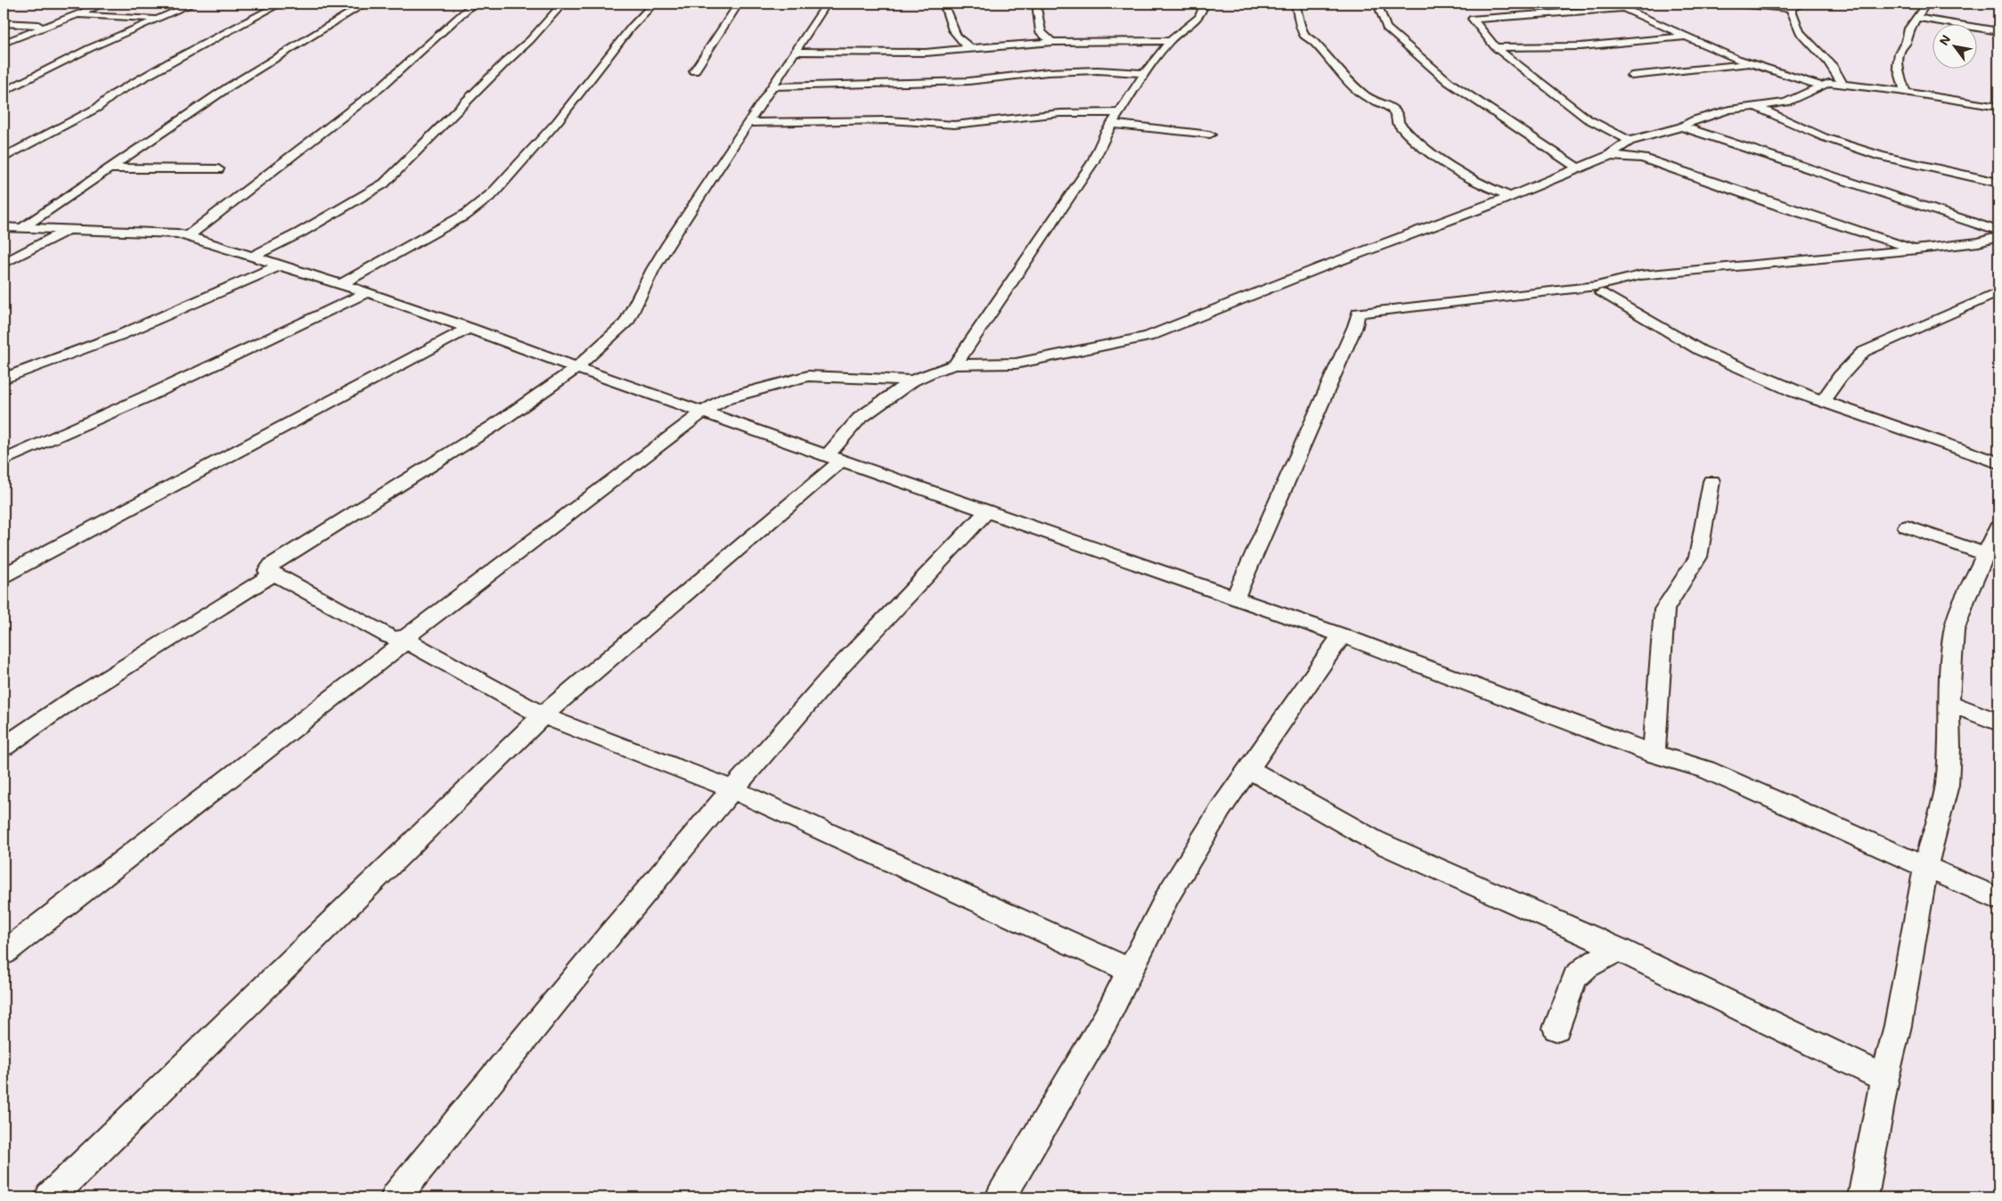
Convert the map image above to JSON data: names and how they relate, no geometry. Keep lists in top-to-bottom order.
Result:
{
  "north": "top left"
}
